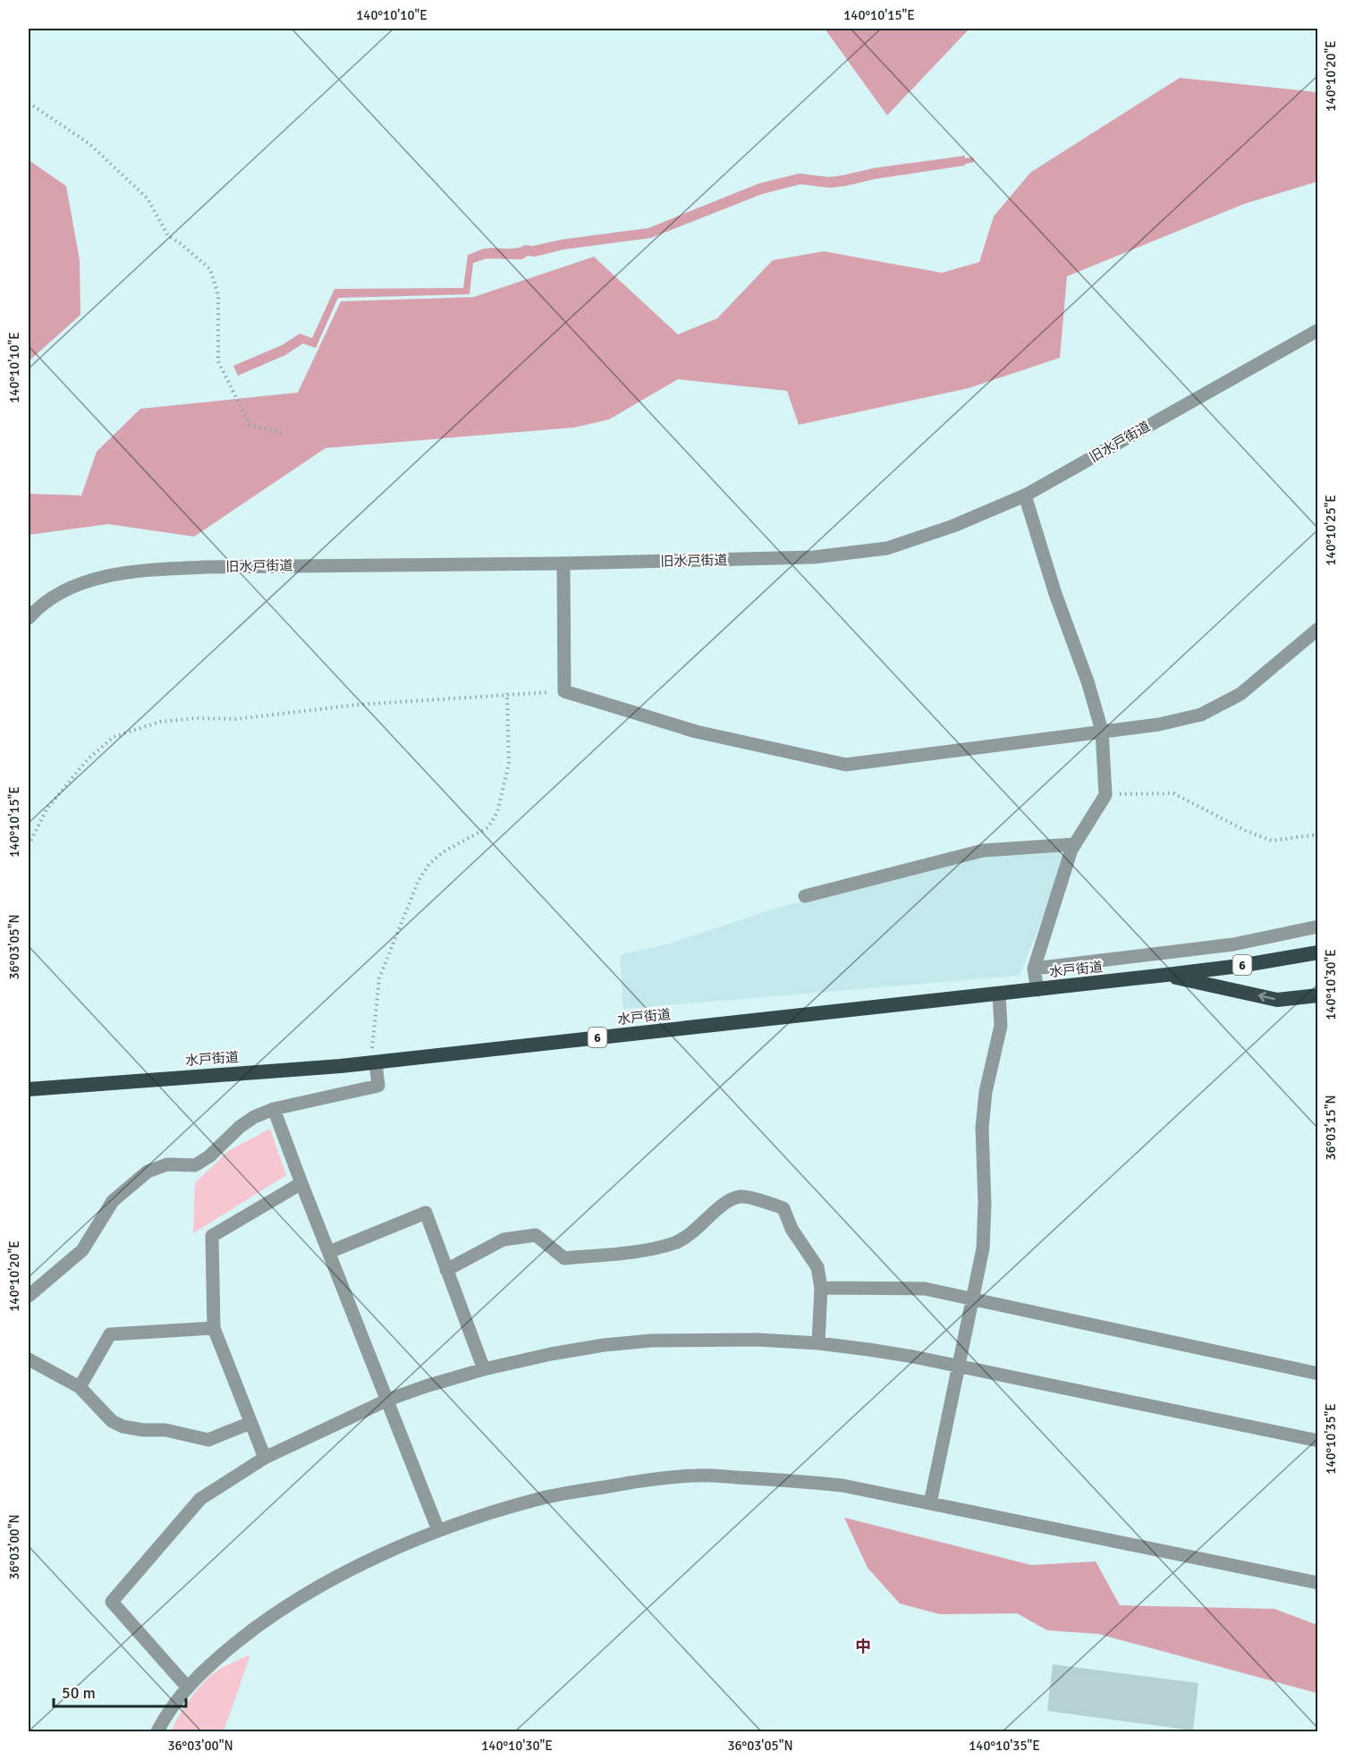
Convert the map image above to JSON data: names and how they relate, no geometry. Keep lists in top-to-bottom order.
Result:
{
  "streets": {
    "highway": ["6", "水戸街道"],
    "street": ["旧水戸街道"]
  },
  "crossings": [
    ["6", "水戸街道"]
  ],
  "districts": ["中"],
  "scale_bar": "50 m",
  "coordinates": [
    "140°10'10\"E",
    "140°10'15\"E",
    "140°10'20\"E",
    "140°10'25\"E",
    "36°03'05\"N",
    "140°10'30\"E",
    "36°03'15\"N",
    "140°10'35\"E",
    "36°03'00\"N"
  ]
}
